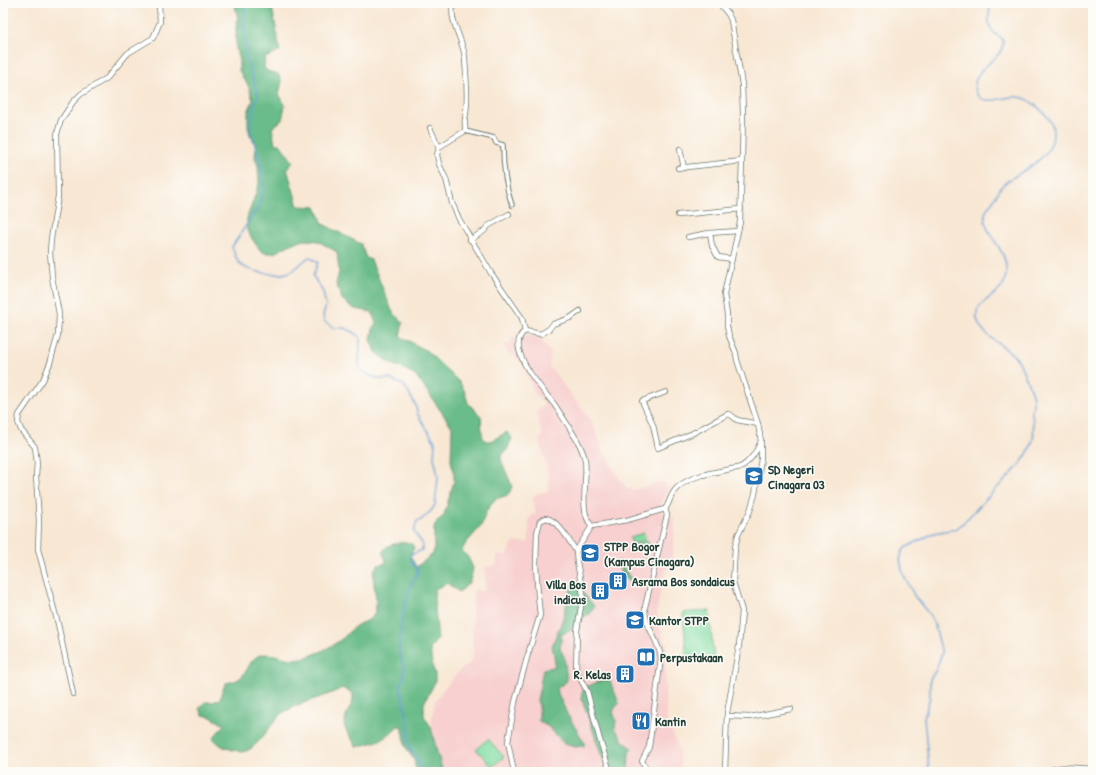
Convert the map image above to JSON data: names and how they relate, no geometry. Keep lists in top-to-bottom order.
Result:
{
  "places": {
    "school or university": ["SD Negeri Cinagara 03", "STPP Bogor (Kampus Cinagara)", "Kantor STPP"],
    "building": ["Asrama Bos sondaicus", "Villa Bos indicus", "R. Kelas"],
    "library": ["Perpustakaan"],
    "restaurant": ["Kantin"]
  }
}
